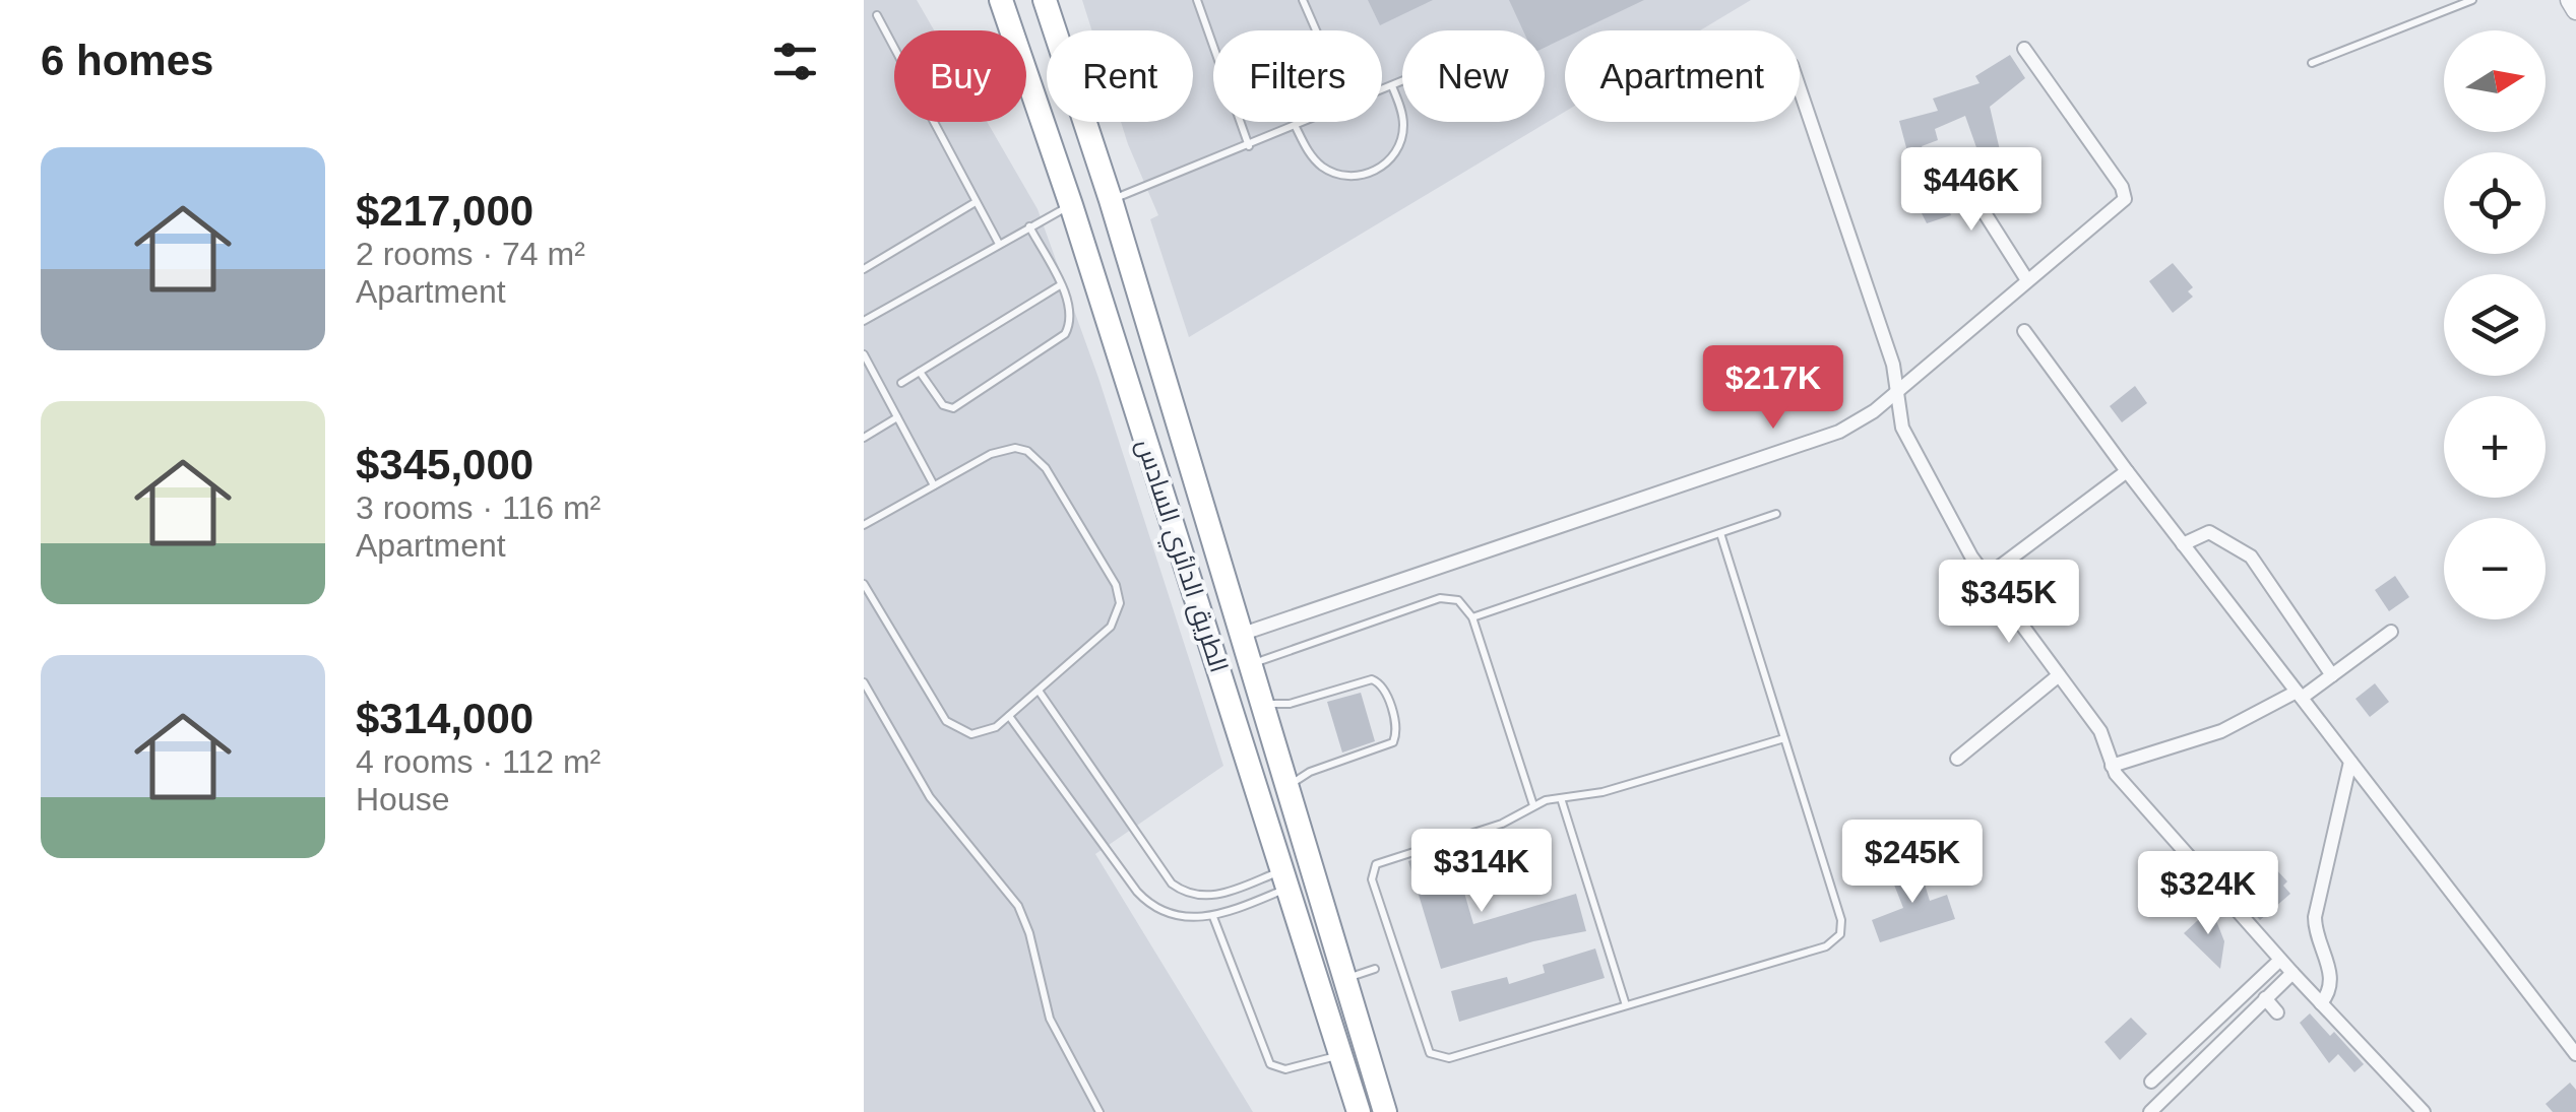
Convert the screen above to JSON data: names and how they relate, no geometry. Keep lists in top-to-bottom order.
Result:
{
  "streets": {
    "highway": ["الطريق الدائري السادس"]
  },
  "north": "right",
  "page": {
    "heading": "6 homes",
    "map_buttons": ["+", "−"],
    "chip": [
      "Buy",
      "Rent",
      "Filters",
      "New",
      "Apartment"
    ],
    "list": [
      {
        "name": "$217,000",
        "note": "2 rooms · 74 m² · Apartment"
      },
      {
        "name": "$345,000",
        "note": "3 rooms · 116 m² · Apartment"
      },
      {
        "name": "$314,000",
        "note": "4 rooms · 112 m² · House"
      }
    ],
    "price": [
      "$446K",
      "$217K",
      "$345K",
      "$245K",
      "$314K",
      "$324K"
    ]
  }
}
